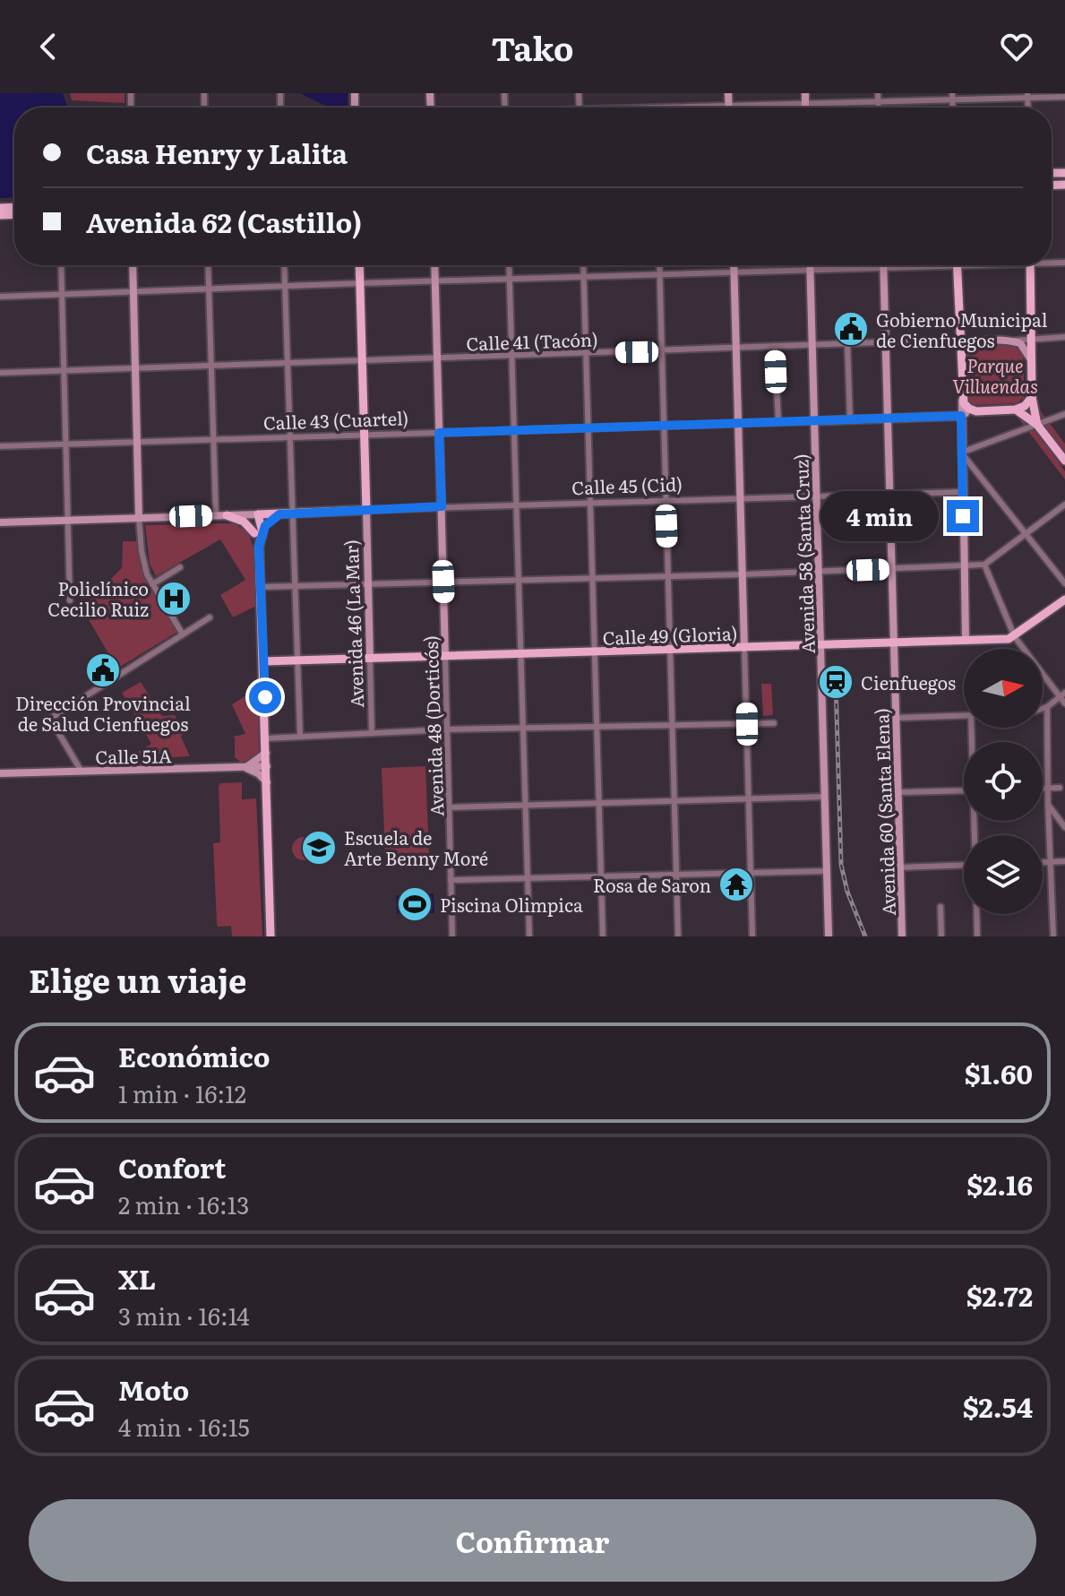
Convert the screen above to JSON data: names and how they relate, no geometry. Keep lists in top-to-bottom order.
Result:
{
  "streets": {
    "main road": [
      "Calle 43 (Cuartel)",
      "Calle 45 (Cid)",
      "Avenida 46 (La Mar)",
      "Calle 49 (Gloria)"
    ],
    "street": [
      "Calle 41 (Tacón)",
      "Avenida 58 (Santa Cruz)",
      "Avenida 48 (Dorticós)",
      "Calle 51A",
      "Avenida 60 (Santa Elena)"
    ]
  },
  "crossings": [
    ["Calle 41 (Tacón)", "Calle 43 (Cuartel)"],
    ["Calle 41 (Tacón)", "Avenida 58 (Santa Cruz)"],
    ["Calle 41 (Tacón)", "Avenida 46 (La Mar)"],
    ["Calle 41 (Tacón)", "Avenida 48 (Dorticós)"],
    ["Calle 41 (Tacón)", "Avenida 60 (Santa Elena)"],
    ["Calle 43 (Cuartel)", "Avenida 58 (Santa Cruz)"],
    ["Calle 43 (Cuartel)", "Avenida 46 (La Mar)"],
    ["Calle 43 (Cuartel)", "Avenida 48 (Dorticós)"],
    ["Calle 43 (Cuartel)", "Avenida 60 (Santa Elena)"],
    ["Calle 45 (Cid)", "Avenida 58 (Santa Cruz)"],
    ["Calle 45 (Cid)", "Avenida 46 (La Mar)"],
    ["Calle 45 (Cid)", "Avenida 48 (Dorticós)"],
    ["Calle 45 (Cid)", "Avenida 60 (Santa Elena)"],
    ["Avenida 58 (Santa Cruz)", "Calle 49 (Gloria)"],
    ["Avenida 46 (La Mar)", "Calle 49 (Gloria)"],
    ["Calle 49 (Gloria)", "Avenida 48 (Dorticós)"],
    ["Calle 49 (Gloria)", "Avenida 60 (Santa Elena)"]
  ],
  "parks": ["Parque Villuendas"],
  "places": {
    "public building": ["Gobierno Municipal de Cienfuegos", "Dirección Provincial de Salud Cienfuegos"],
    "hospital": ["Policlínico Cecilio Ruiz"],
    "station": ["Cienfuegos"],
    "school or university": ["Escuela de Arte Benny Moré"],
    "temple": ["Rosa de Saron"],
    "sports": ["Piscina Olimpica"]
  },
  "north": "right",
  "page": {
    "header": "Tako",
    "banner": ["Casa Henry y Lalita", "Avenida 62 (Castillo)"],
    "bubble": "4 min",
    "heading": "Elige un viaje",
    "list": [
      {
        "name": "Económico",
        "note": "1 min · 16:12",
        "value": "$1.60"
      },
      {
        "name": "Confort",
        "note": "2 min · 16:13",
        "value": "$2.16"
      },
      {
        "name": "XL",
        "note": "3 min · 16:14",
        "value": "$2.72"
      },
      {
        "name": "Moto",
        "note": "4 min · 16:15",
        "value": "$2.54"
      }
    ],
    "buttons": "Confirmar"
  }
}
